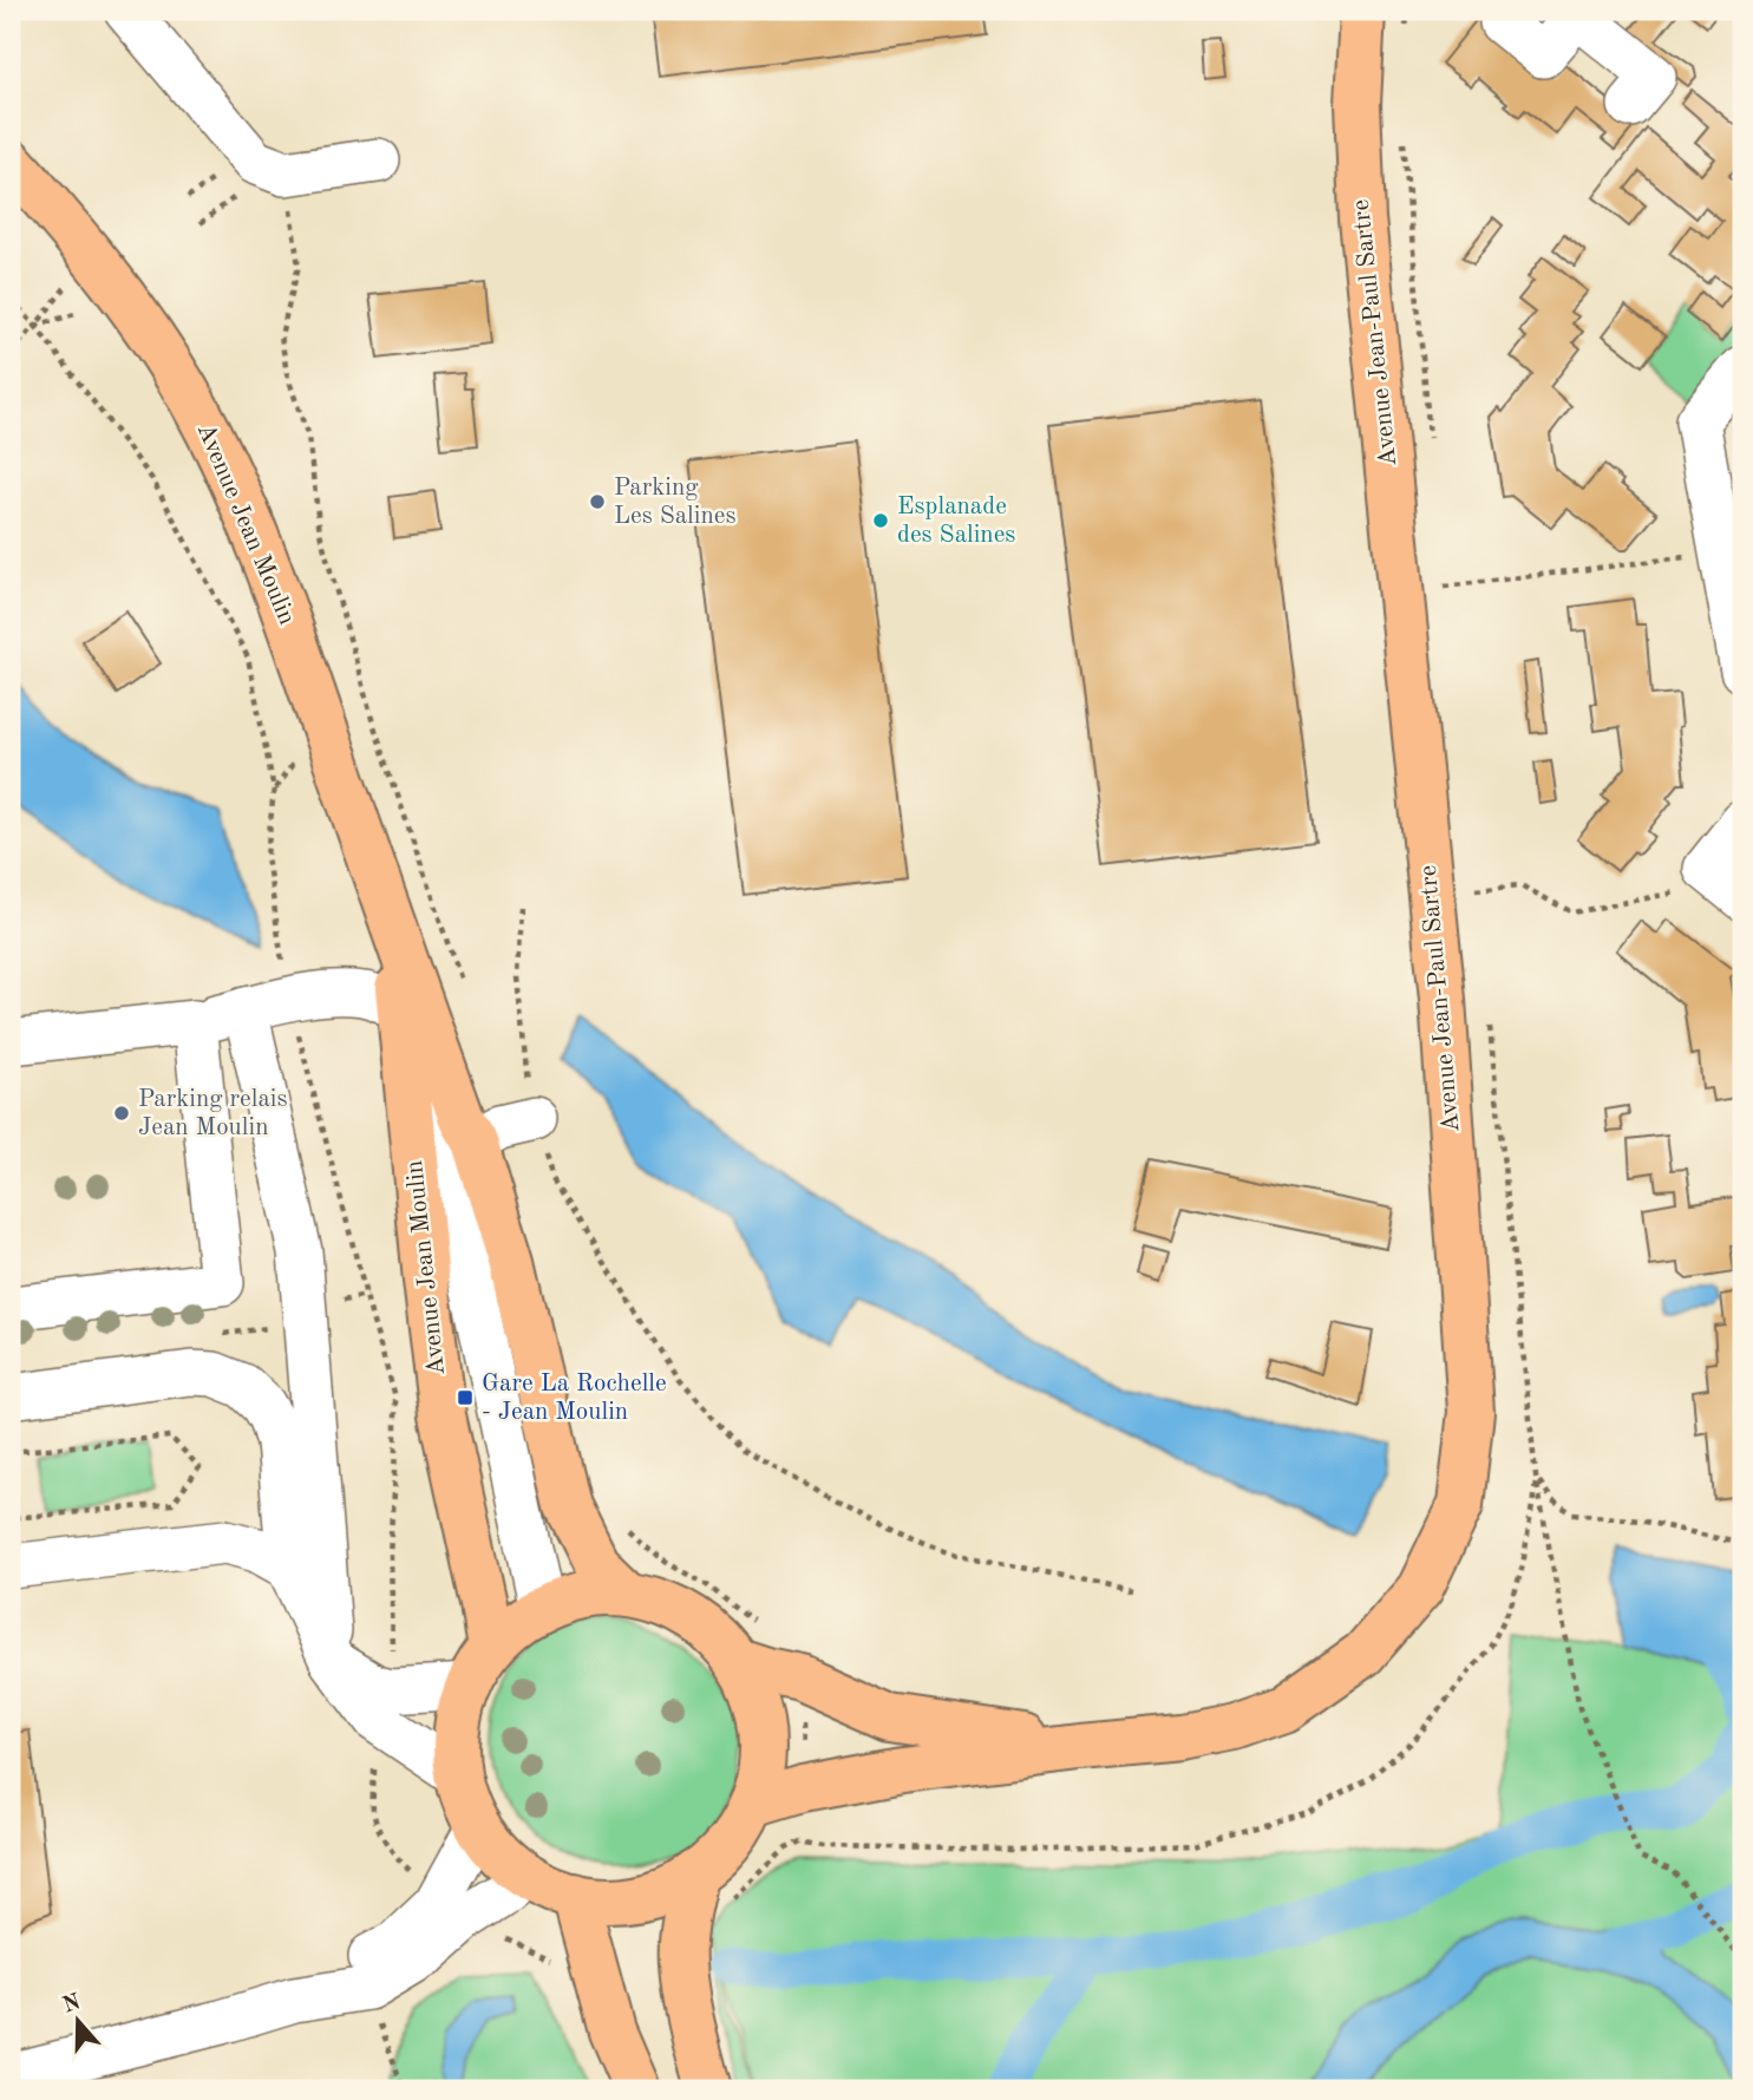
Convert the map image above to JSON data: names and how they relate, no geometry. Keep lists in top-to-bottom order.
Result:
{
  "streets": {
    "main road": ["Avenue Jean-Paul Sartre", "Avenue Jean Moulin"]
  },
  "places": {
    "other": ["Parking Les Salines", "Esplanade des Salines", "Parking relais Jean Moulin"],
    "transit": ["Gare La Rochelle - Jean Moulin"]
  },
  "north": "top"
}
